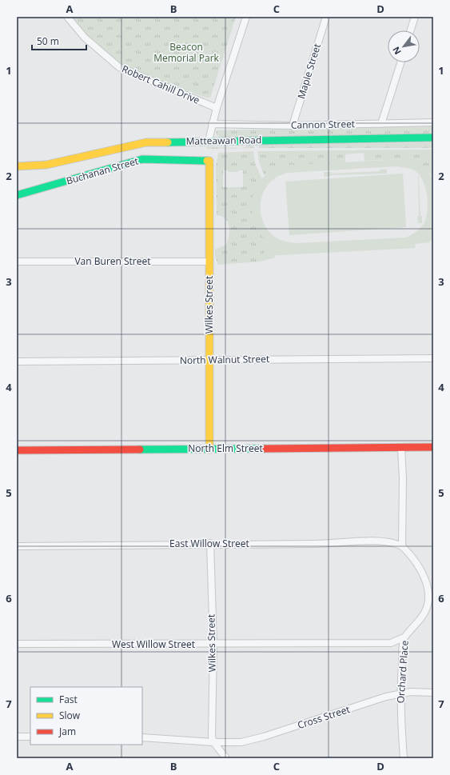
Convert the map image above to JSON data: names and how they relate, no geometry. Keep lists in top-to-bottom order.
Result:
{
  "streets": {
    "street": [
      "Maple Street",
      "Robert Cahill Drive",
      "Cannon Street",
      "Matteawan Road",
      "Buchanan Street",
      "Van Buren Street",
      "Wilkes Street",
      "North Walnut Street",
      "North Elm Street",
      "East Willow Street",
      "West Willow Street",
      "Orchard Place",
      "Cross Street"
    ]
  },
  "crossings": [
    ["Maple Street", "Cannon Street"],
    ["Buchanan Street", "Wilkes Street"],
    ["Van Buren Street", "Wilkes Street"],
    ["Wilkes Street", "North Walnut Street"],
    ["Wilkes Street", "North Elm Street"],
    ["Wilkes Street", "East Willow Street"],
    ["Wilkes Street", "West Willow Street"],
    ["Wilkes Street", "Cross Street"],
    ["East Willow Street", "Orchard Place"],
    ["West Willow Street", "Orchard Place"],
    ["Orchard Place", "Cross Street"]
  ],
  "parks": ["Beacon Memorial Park"],
  "legend": ["Fast", "Slow", "Jam"],
  "scale_bar": "50 m",
  "north": "bottom left",
  "grid": {
    "columns": [
      "A",
      "B",
      "C",
      "D"
    ],
    "rows": [
      "1",
      "2",
      "3",
      "4",
      "5",
      "6",
      "7"
    ]
  }
}
